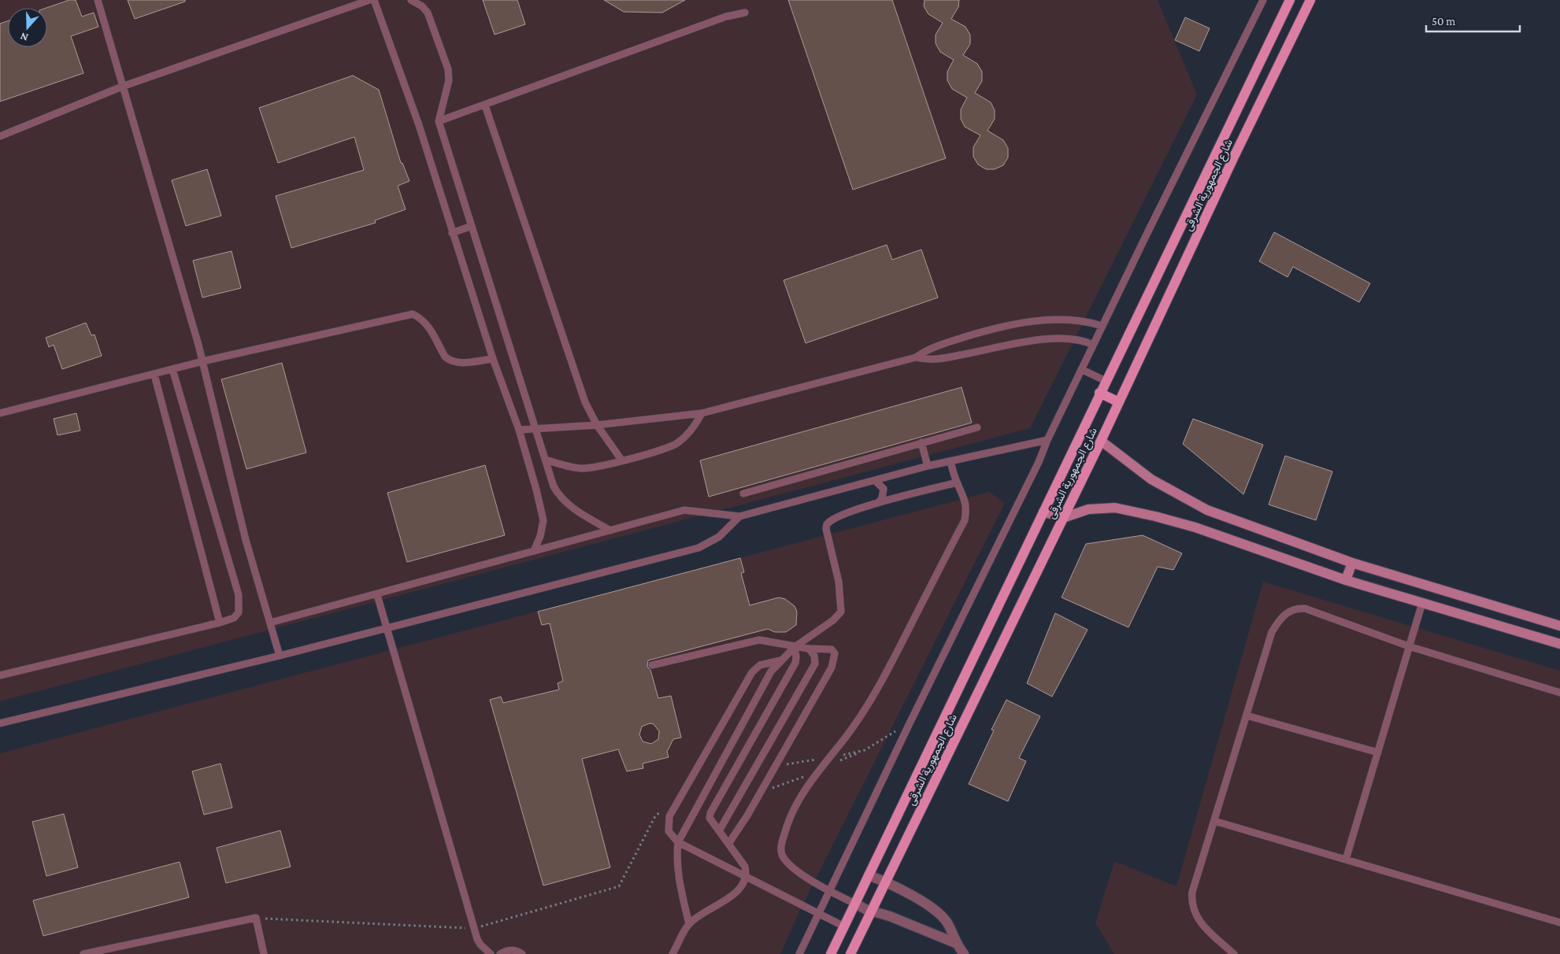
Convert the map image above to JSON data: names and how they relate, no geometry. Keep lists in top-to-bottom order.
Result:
{
  "streets": {
    "main road": ["شارع الجمهورية الشرقى"]
  },
  "scale_bar": "50 m",
  "north": "bottom"
}
